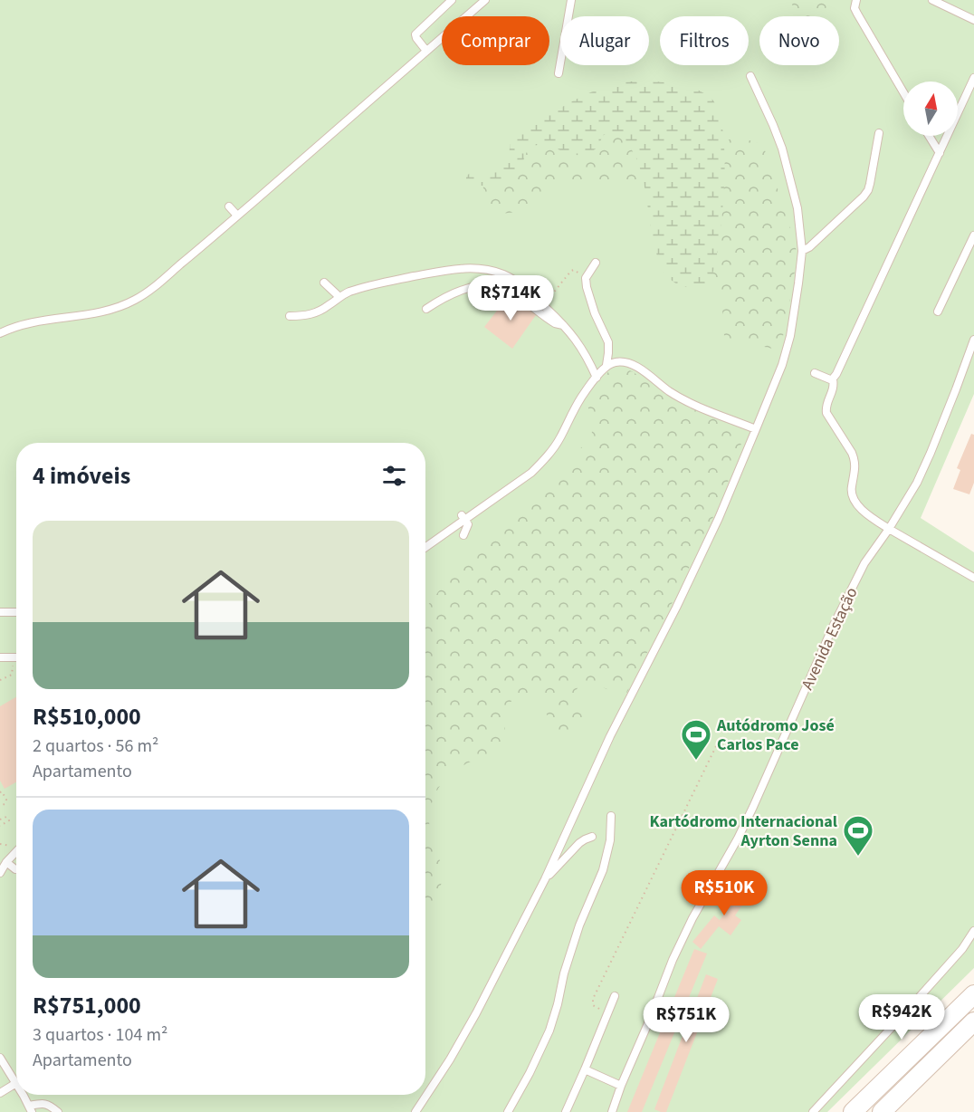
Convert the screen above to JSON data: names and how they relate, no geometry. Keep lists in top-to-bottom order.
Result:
{
  "streets": {
    "lane": ["Avenida Estação"]
  },
  "places": {
    "sports": ["Autódromo José Carlos Pace", "Kartódromo Internacional Ayrton Senna"]
  },
  "north": "top",
  "page": {
    "chip": [
      "Comprar",
      "Alugar",
      "Filtros",
      "Novo"
    ],
    "price": [
      "R$714K",
      "R$510K",
      "R$942K",
      "R$751K"
    ],
    "heading": "4 imóveis",
    "list": [
      {
        "name": "R$510,000",
        "note": "2 quartos · 56 m² · Apartamento"
      },
      {
        "name": "R$751,000",
        "note": "3 quartos · 104 m² · Apartamento"
      }
    ]
  }
}
